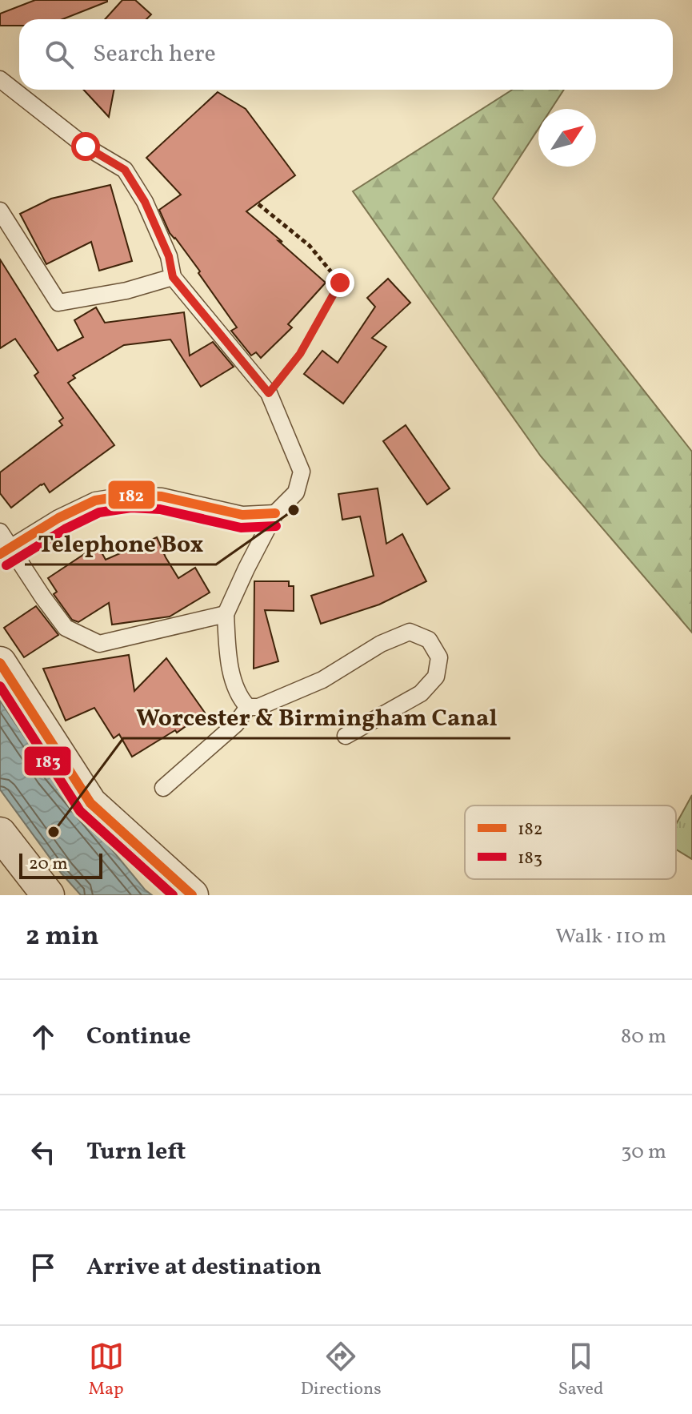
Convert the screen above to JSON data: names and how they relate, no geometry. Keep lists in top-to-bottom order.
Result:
{
  "places": ["Telephone Box", "Worcester & Birmingham Canal"],
  "lines": ["transit line 182", "transit line 183"],
  "legend": ["182", "183"],
  "scale_bar": "20 m",
  "north": "top right",
  "page": {
    "search": "Search here",
    "scale": "20 m",
    "heading": ["2 min", "Walk · 110 m"],
    "list": [
      ["Continue", "80 m"],
      ["Turn left", "30 m"],
      "Arrive at destination"
    ],
    "nav": ["Map", "Directions", "Saved"]
  }
}
